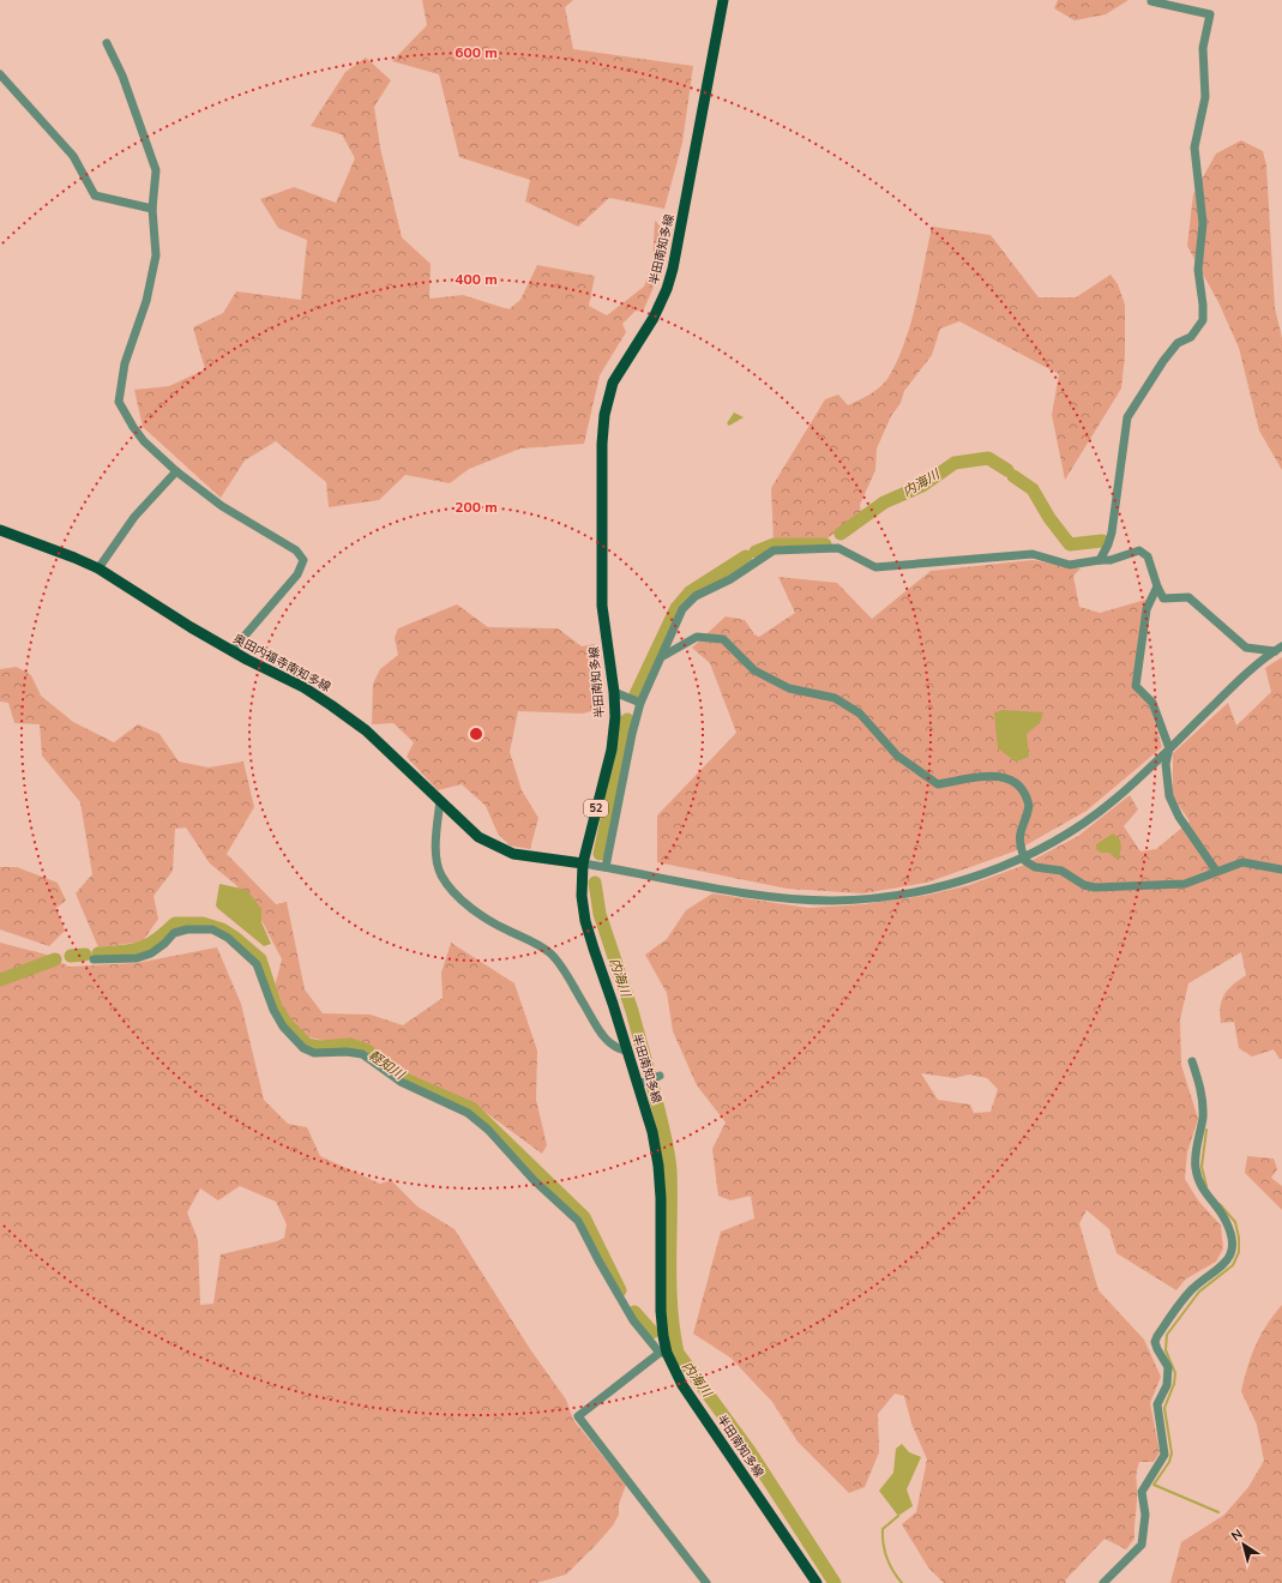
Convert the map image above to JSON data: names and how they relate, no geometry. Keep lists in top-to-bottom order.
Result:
{
  "streets": {
    "main road": ["半田南知多線", "奥田内福寺南知多線", "52"]
  },
  "crossings": [
    ["半田南知多線", "奥田内福寺南知多線"]
  ],
  "water": ["内海川", "軽知川"],
  "north": "top left",
  "rings": ["600 m", "400 m", "200 m"]
}
